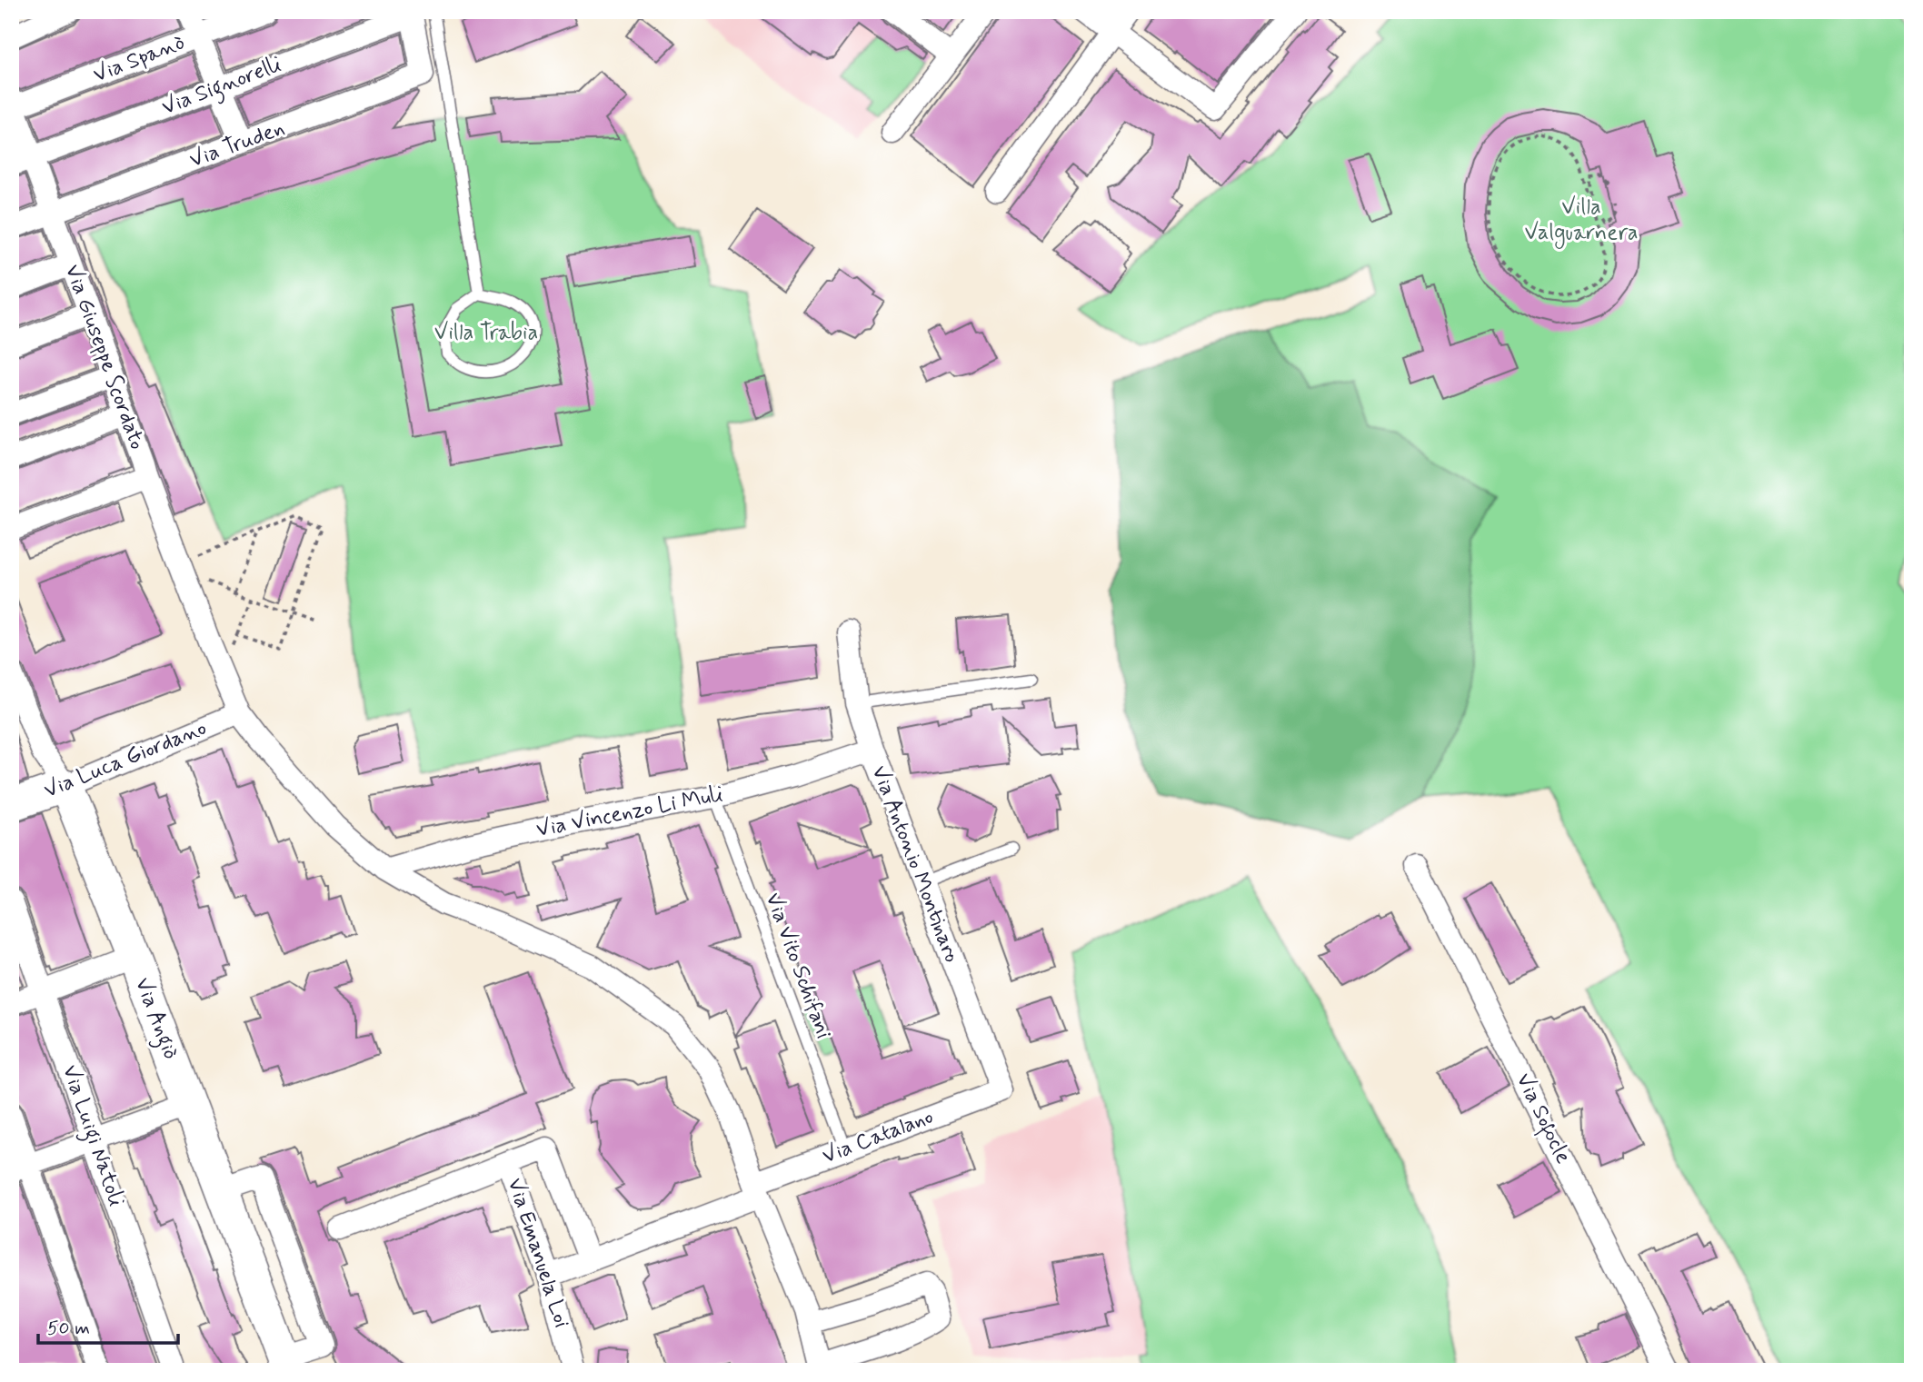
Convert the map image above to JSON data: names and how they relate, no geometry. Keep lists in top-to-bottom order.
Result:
{
  "streets": {
    "street": [
      "Via Spanò",
      "Via Signorelli",
      "Via Truden",
      "Via Giuseppe Scordato",
      "Via Luca Giordano",
      "Via Vincenzo Li Muli",
      "Via Antonio Montinaro",
      "Via Angiò",
      "Via Sofocle",
      "Via Luigi Natoli",
      "Via Catalano",
      "Via Emanuela Loi"
    ],
    "lane": ["Via Vito Schifani"]
  },
  "crossings": [
    ["Via Spanò", "Via Giuseppe Scordato"],
    ["Via Signorelli", "Via Truden"],
    ["Via Signorelli", "Via Giuseppe Scordato"],
    ["Via Truden", "Via Giuseppe Scordato"],
    ["Via Luca Giordano", "Via Angiò"],
    ["Via Vincenzo Li Muli", "Via Antonio Montinaro"],
    ["Via Vincenzo Li Muli", "Via Vito Schifani"],
    ["Via Antonio Montinaro", "Via Catalano"],
    ["Via Vito Schifani", "Via Catalano"],
    ["Via Catalano", "Via Emanuela Loi"]
  ],
  "parks": ["Villa Valguarnera", "Villa Trabia"],
  "scale_bar": "50 m"
}
